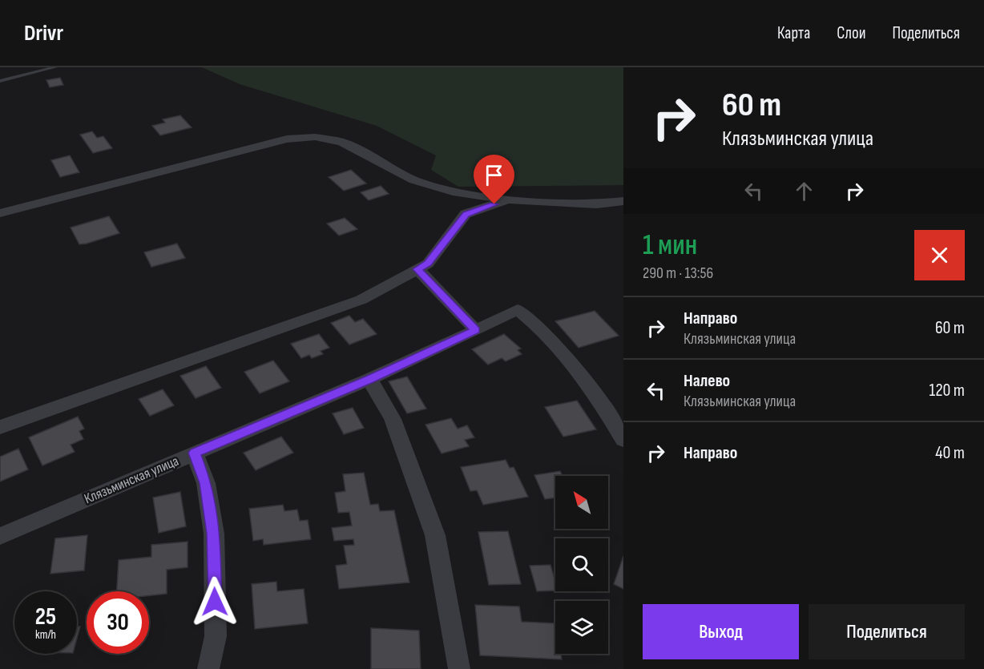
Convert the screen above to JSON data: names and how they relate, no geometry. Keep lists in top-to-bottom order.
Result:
{
  "streets": {
    "street": ["Клязьминская улица"]
  },
  "north": "top left",
  "page": {
    "header": "Drivr",
    "nav": ["Карта", "Слои", "Поделиться"],
    "turn": ["60 m", "Клязьминская улица"],
    "heading": ["1 мин", "290 m · 13:56"],
    "list": [
      {
        "name": "Направо",
        "note": "Клязьминская улица",
        "value": "60 m"
      },
      {
        "name": "Налево",
        "note": "Клязьминская улица",
        "value": "120 m"
      },
      {
        "name": "Направо",
        "value": "40 m"
      }
    ],
    "speed": "25 km/h",
    "limit": "30",
    "buttons": ["Выход", "Поделиться"]
  }
}
